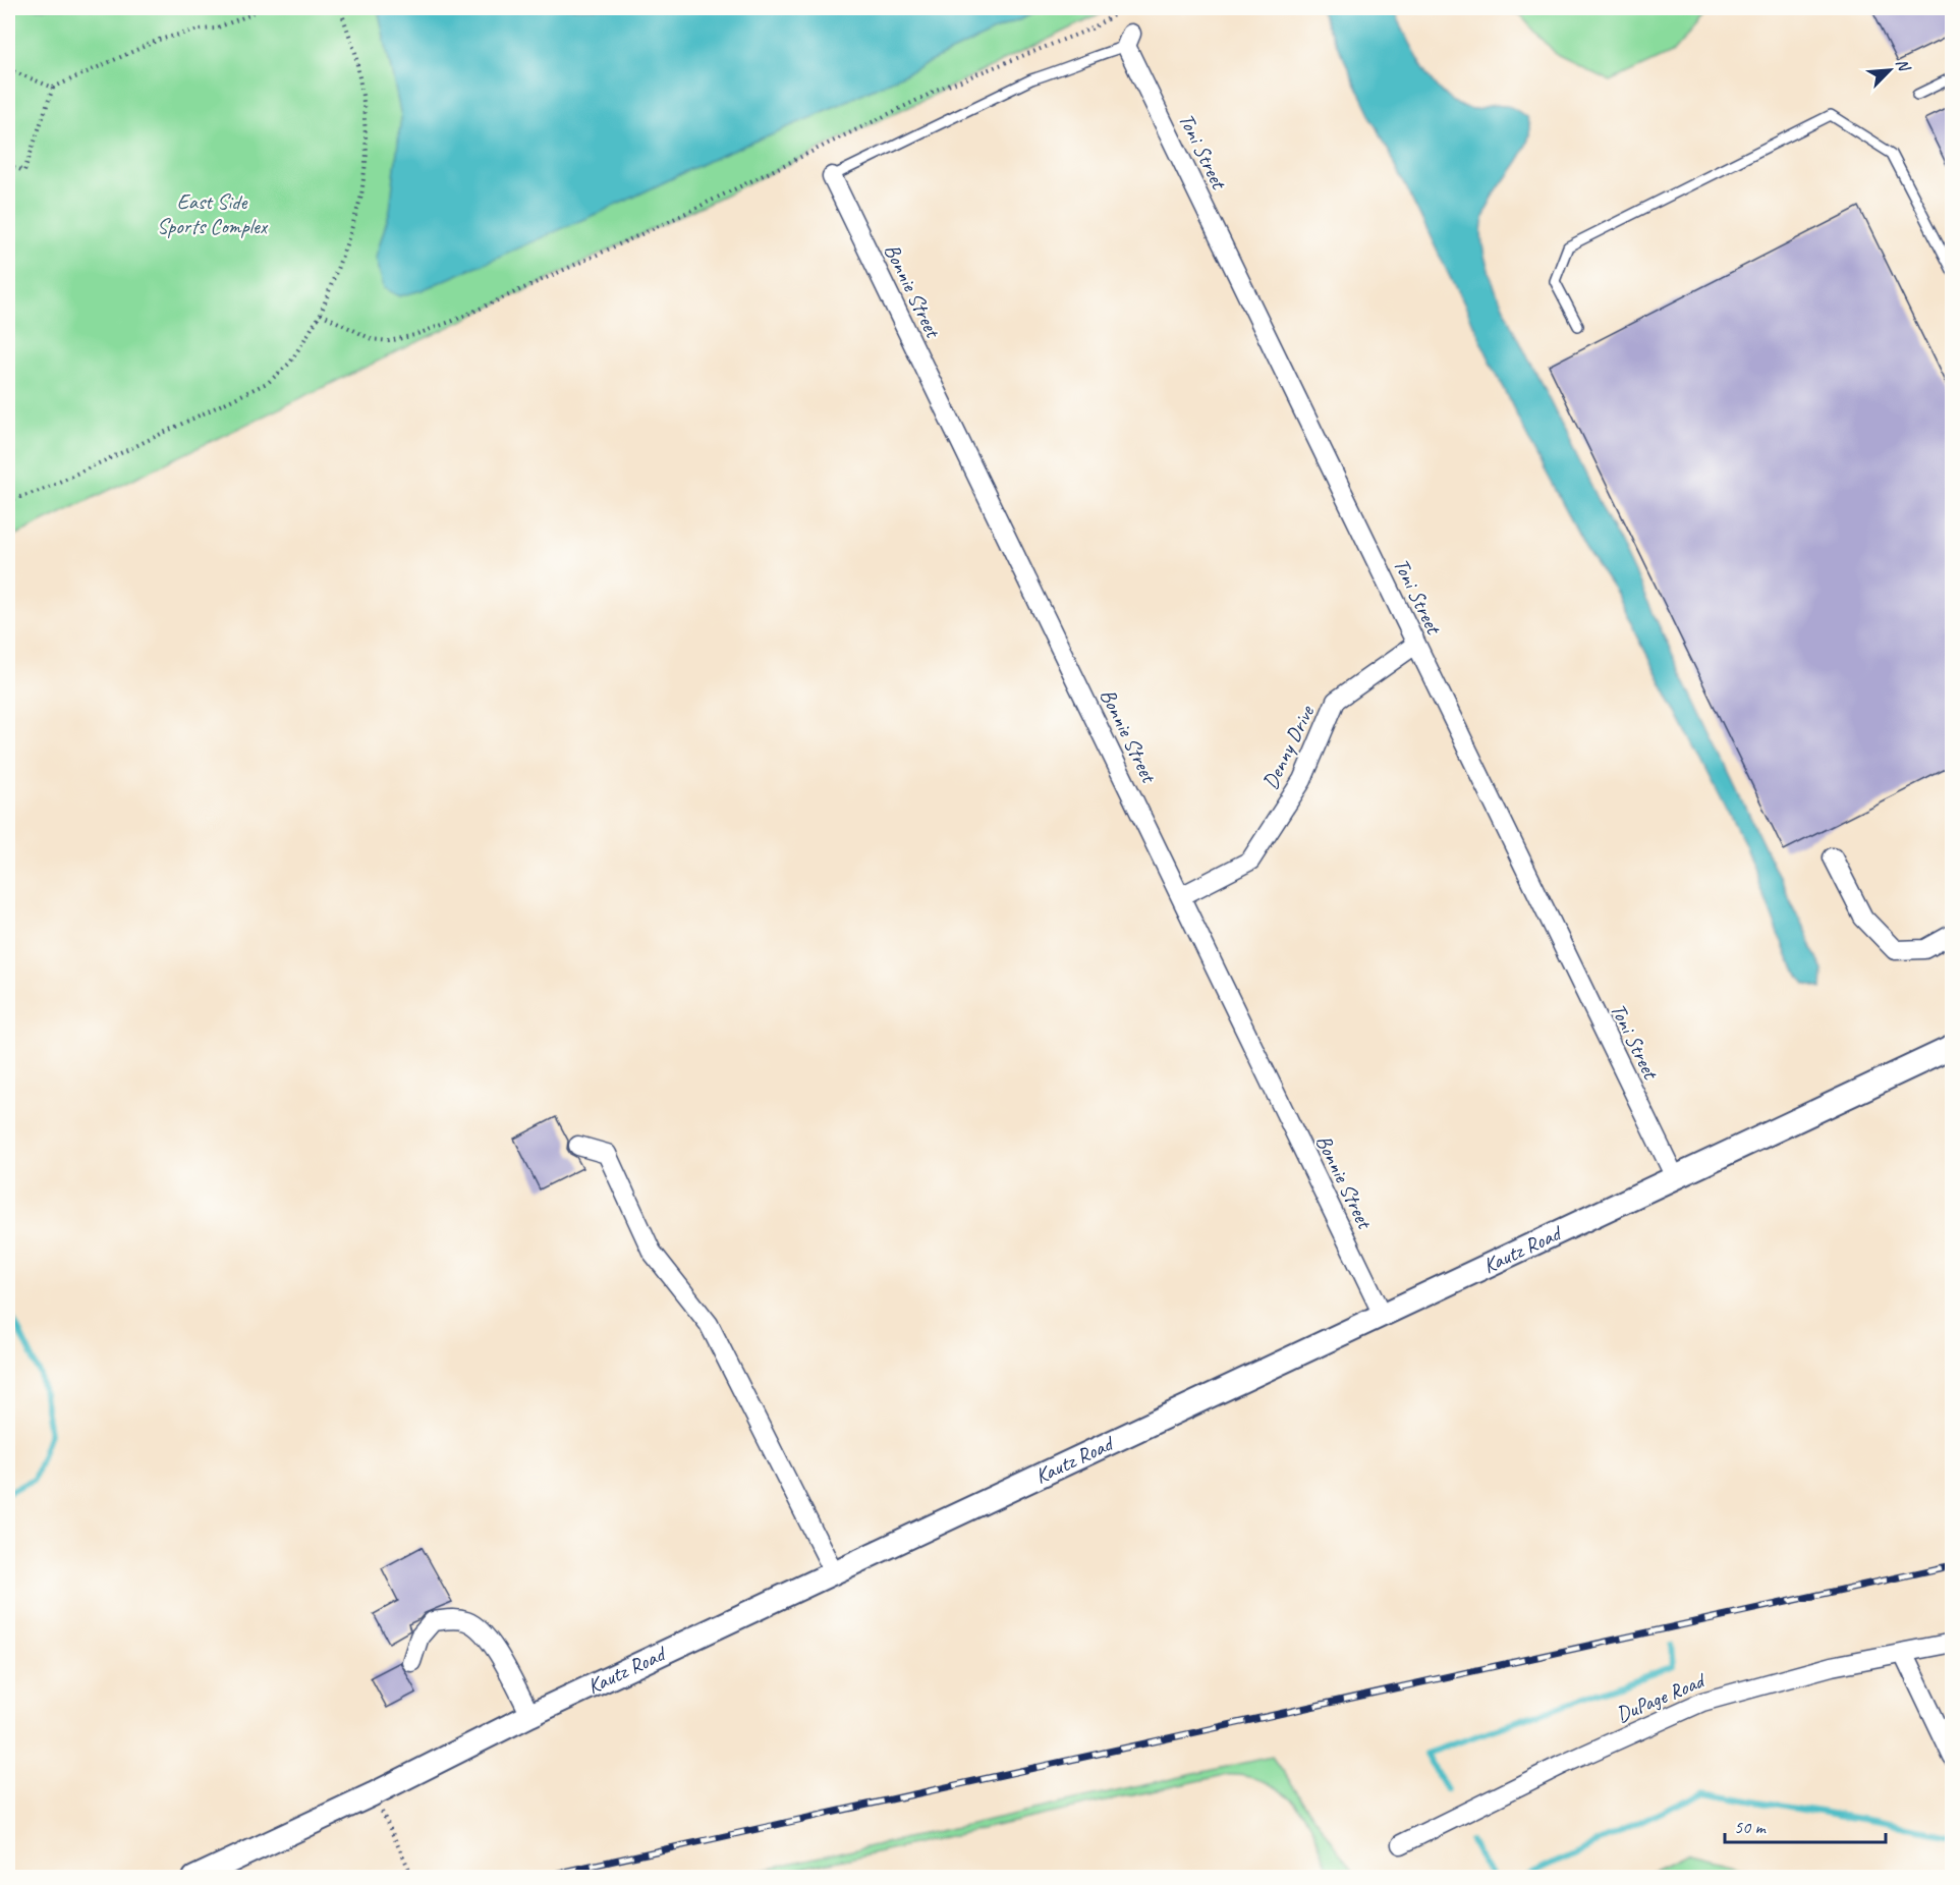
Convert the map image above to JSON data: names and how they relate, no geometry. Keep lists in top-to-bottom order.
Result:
{
  "streets": {
    "street": [
      "Toni Street",
      "Bonnie Street",
      "Denny Drive",
      "Kautz Road",
      "DuPage Road"
    ]
  },
  "crossings": [
    ["Toni Street", "Denny Drive"],
    ["Toni Street", "Kautz Road"],
    ["Bonnie Street", "Denny Drive"],
    ["Bonnie Street", "Kautz Road"]
  ],
  "parks": ["East Side Sports Complex"],
  "scale_bar": "50 m",
  "north": "top right"
}
